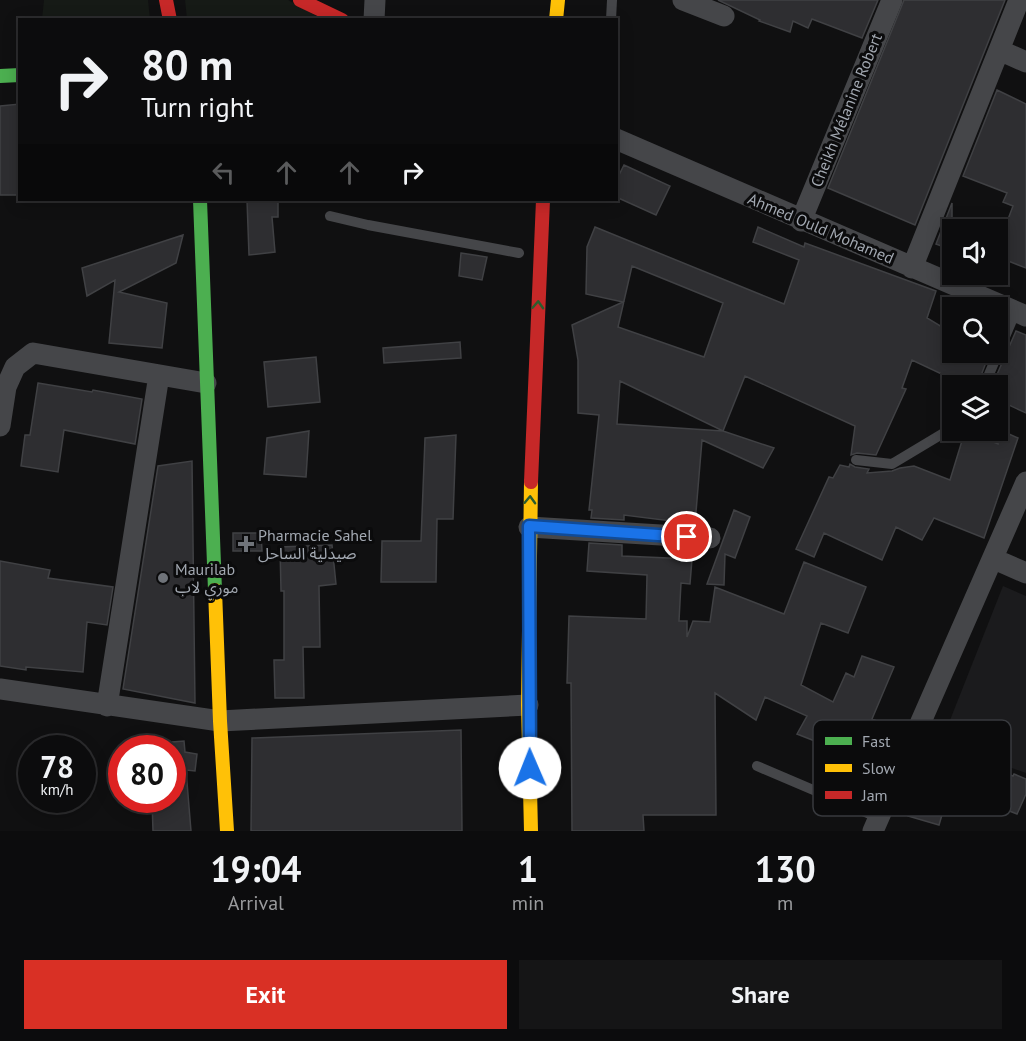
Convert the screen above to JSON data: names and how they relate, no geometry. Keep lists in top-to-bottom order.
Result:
{
  "streets": {
    "street": ["Cheikh Mélanine Robert", "Ahmed Ould Mohamed"]
  },
  "crossings": [
    ["Cheikh Mélanine Robert", "Ahmed Ould Mohamed"]
  ],
  "places": {
    "health": ["Pharmacie Sahel صيدلية الساحل"],
    "other": ["Maurilab موري لاب"]
  },
  "legend": ["Fast", "Slow", "Jam"],
  "page": {
    "turn": ["80 m", "Turn right"],
    "speed": "78 km/h",
    "limit": "80",
    "eta": [
      "19:04",
      "Arrival",
      "1",
      "min",
      "130",
      "m"
    ],
    "buttons": ["Exit", "Share"]
  }
}
